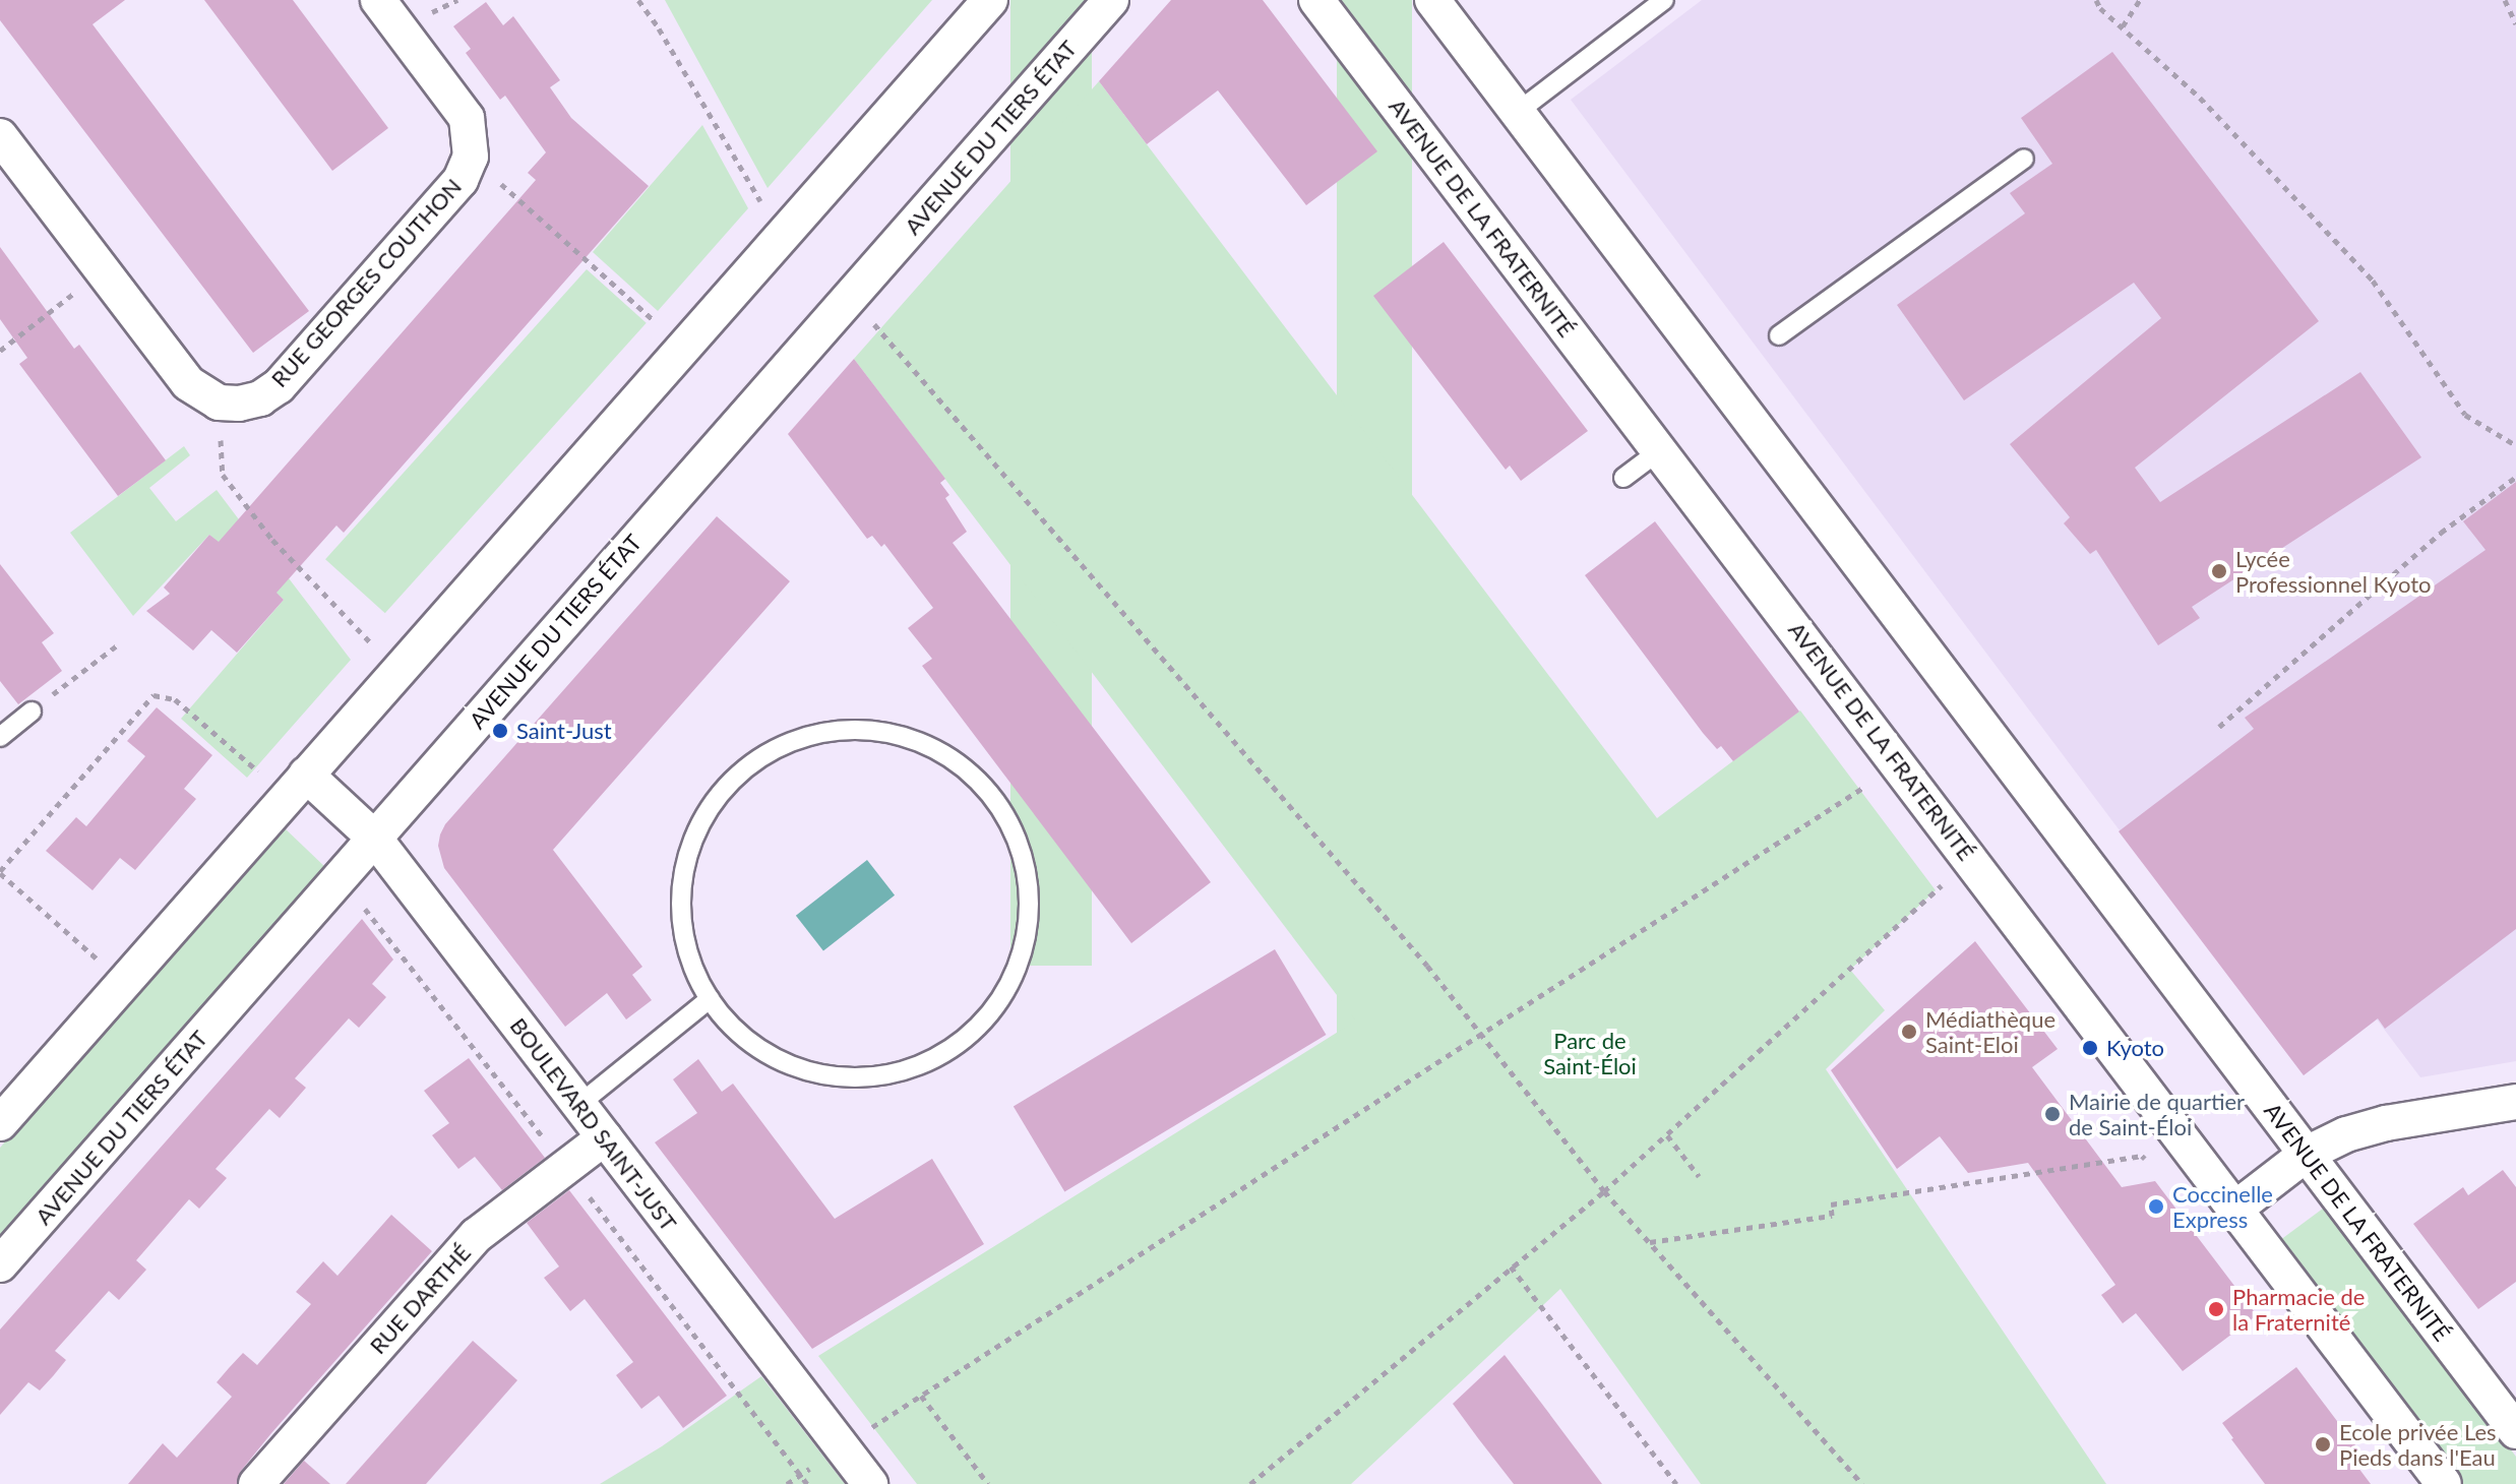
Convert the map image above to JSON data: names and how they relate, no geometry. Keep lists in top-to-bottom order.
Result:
{
  "streets": {
    "street": [
      "AVENUE DU TIERS ÉTAT",
      "AVENUE DE LA FRATERNITÉ",
      "RUE GEORGES COUTHON",
      "BOULEVARD SAINT-JUST",
      "RUE DARTHÉ"
    ]
  },
  "crossings": [
    ["AVENUE DU TIERS ÉTAT", "BOULEVARD SAINT-JUST"],
    ["BOULEVARD SAINT-JUST", "RUE DARTHÉ"]
  ],
  "parks": ["Parc de Saint-Éloi"],
  "places": [
    "Lycée Professionnel Kyoto",
    "Saint-Just",
    "Médiathèque Saint-Eloi",
    "Kyoto",
    "Mairie de quartier de Saint-Éloi",
    "Coccinelle Express",
    "Pharmacie de la Fraternité",
    "Ecole privée Les Pieds dans l'Eau"
  ]
}
